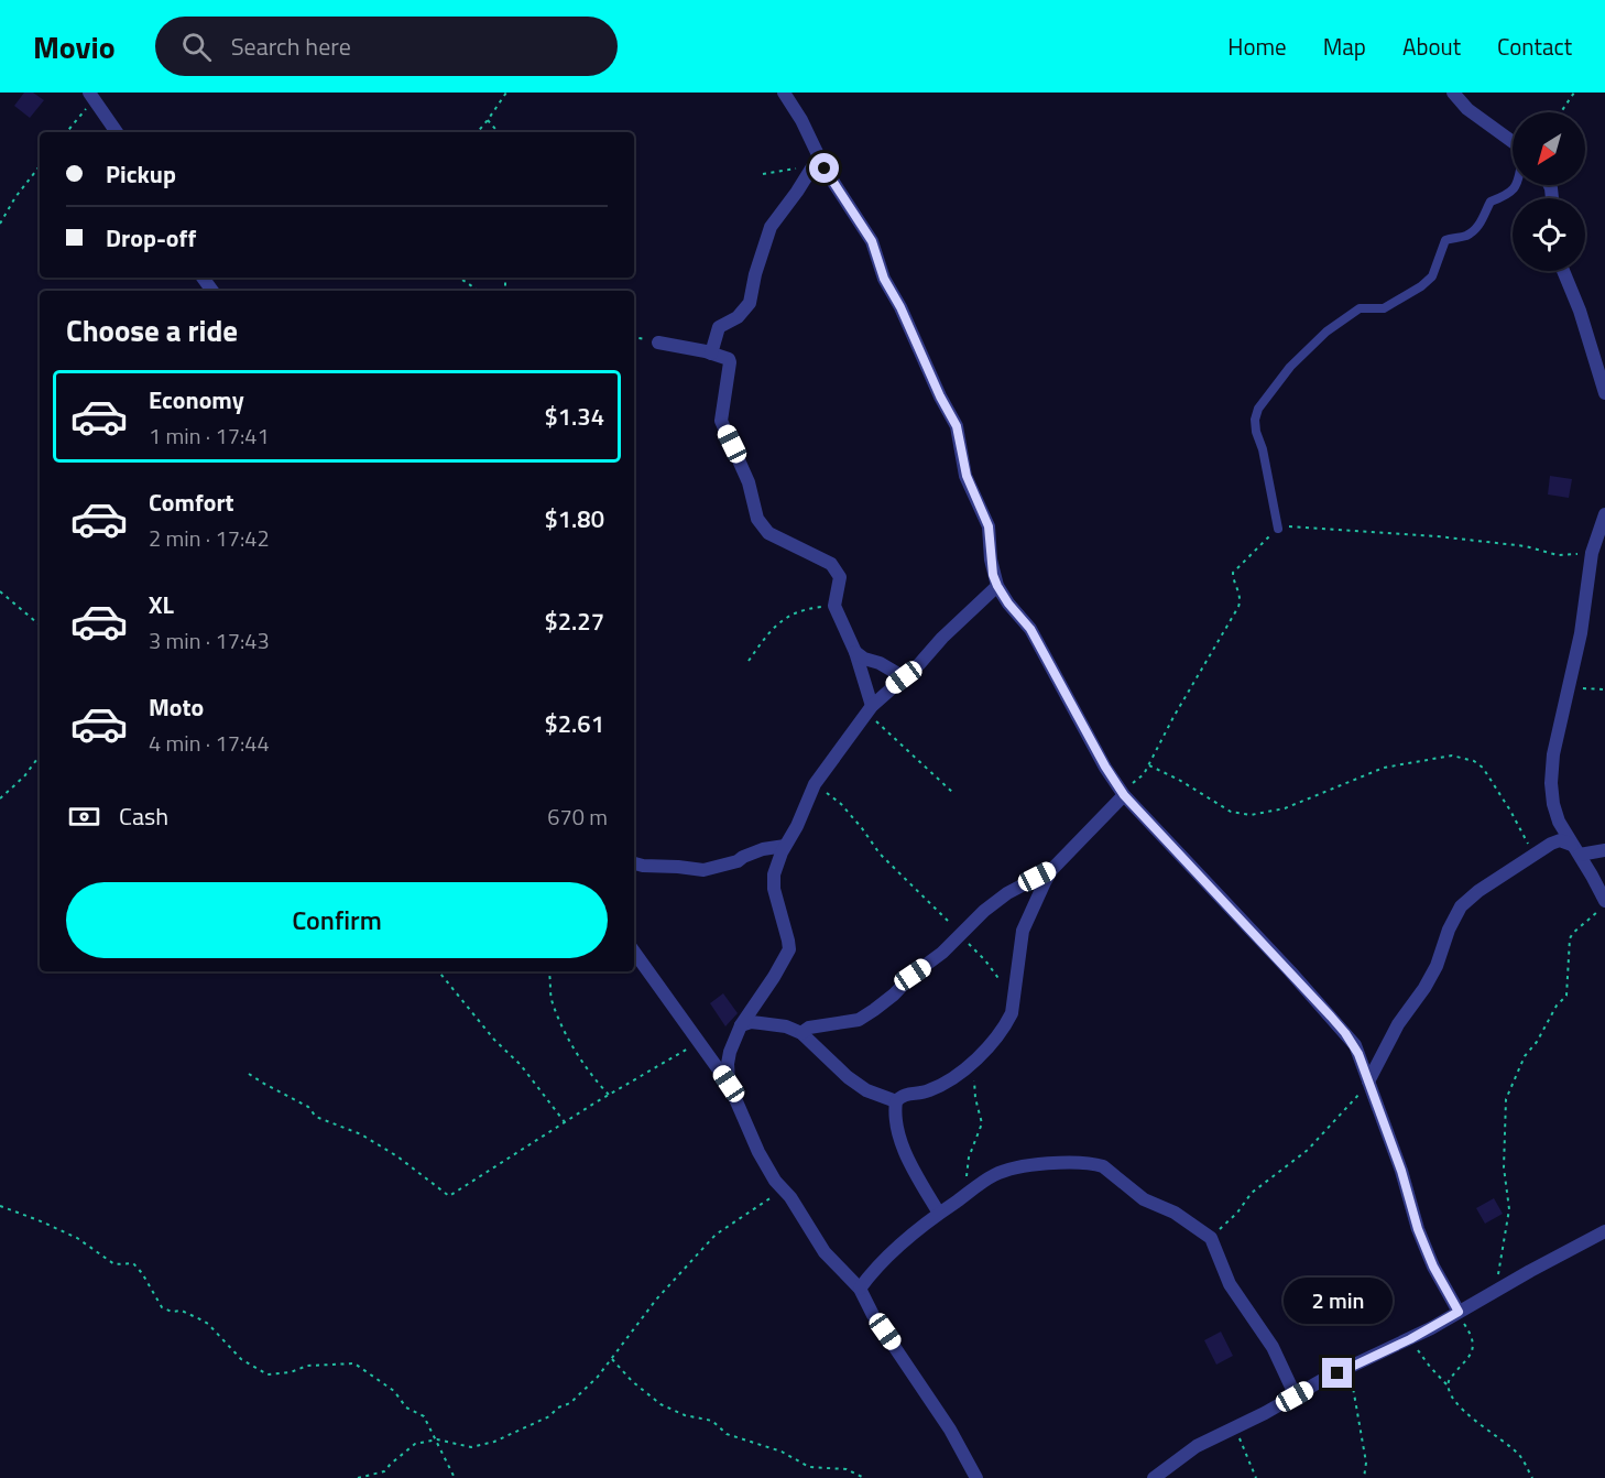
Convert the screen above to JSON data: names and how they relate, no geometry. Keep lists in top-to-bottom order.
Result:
{
  "north": "bottom left",
  "page": {
    "header": "Movio",
    "search": "Search here",
    "nav": [
      "Home",
      "Map",
      "About",
      "Contact"
    ],
    "banner": ["Pickup", "Drop-off"],
    "heading": "Choose a ride",
    "list": [
      {
        "name": "Economy",
        "note": "1 min · 17:41",
        "value": "$1.34"
      },
      {
        "name": "Comfort",
        "note": "2 min · 17:42",
        "value": "$1.80"
      },
      {
        "name": "XL",
        "note": "3 min · 17:43",
        "value": "$2.27"
      },
      {
        "name": "Moto",
        "note": "4 min · 17:44",
        "value": "$2.61"
      }
    ],
    "pay": ["Cash", "670 m"],
    "buttons": "Confirm",
    "bubble": "2 min"
  }
}
